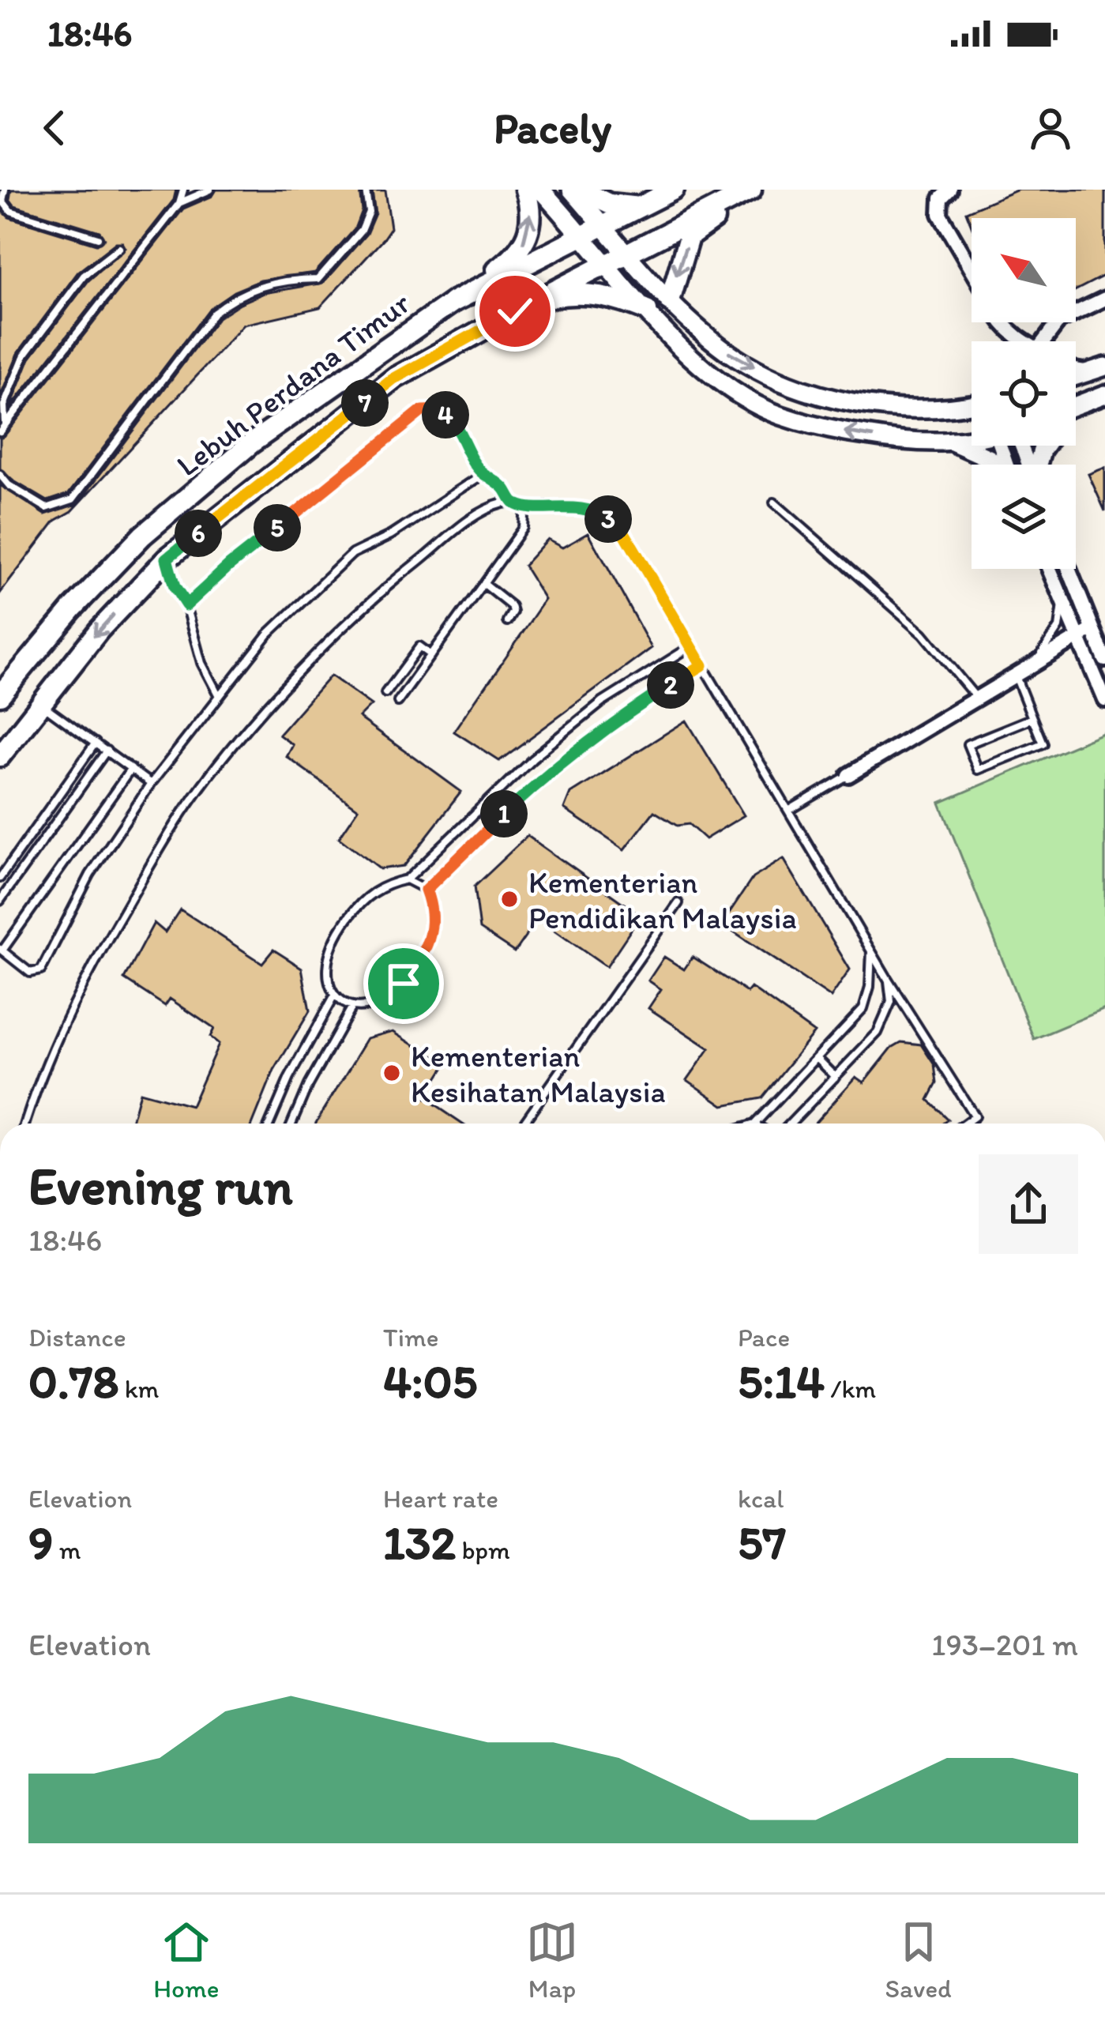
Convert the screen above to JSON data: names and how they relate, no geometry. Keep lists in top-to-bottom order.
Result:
{
  "streets": {
    "main road": ["Lebuh Perdana Timur"]
  },
  "places": ["Kementerian Pendidikan Malaysia", "Kementerian Kesihatan Malaysia"],
  "north": "top left",
  "page": {
    "status": "18:46",
    "header": "Pacely",
    "pins": [
      "7",
      "4",
      "3",
      "5",
      "6",
      "2",
      "1"
    ],
    "heading": ["Evening run", "18:46"],
    "stats": [
      ["Distance", "0.78 km"],
      ["Time", "4:05"],
      ["Pace", "5:14 /km"],
      ["Elevation", "9 m"],
      ["Heart rate", "132 bpm"],
      ["kcal", "57"]
    ],
    "chart": ["Elevation", "193–201 m"],
    "tabs": ["Home", "Map", "Saved"]
  }
}
